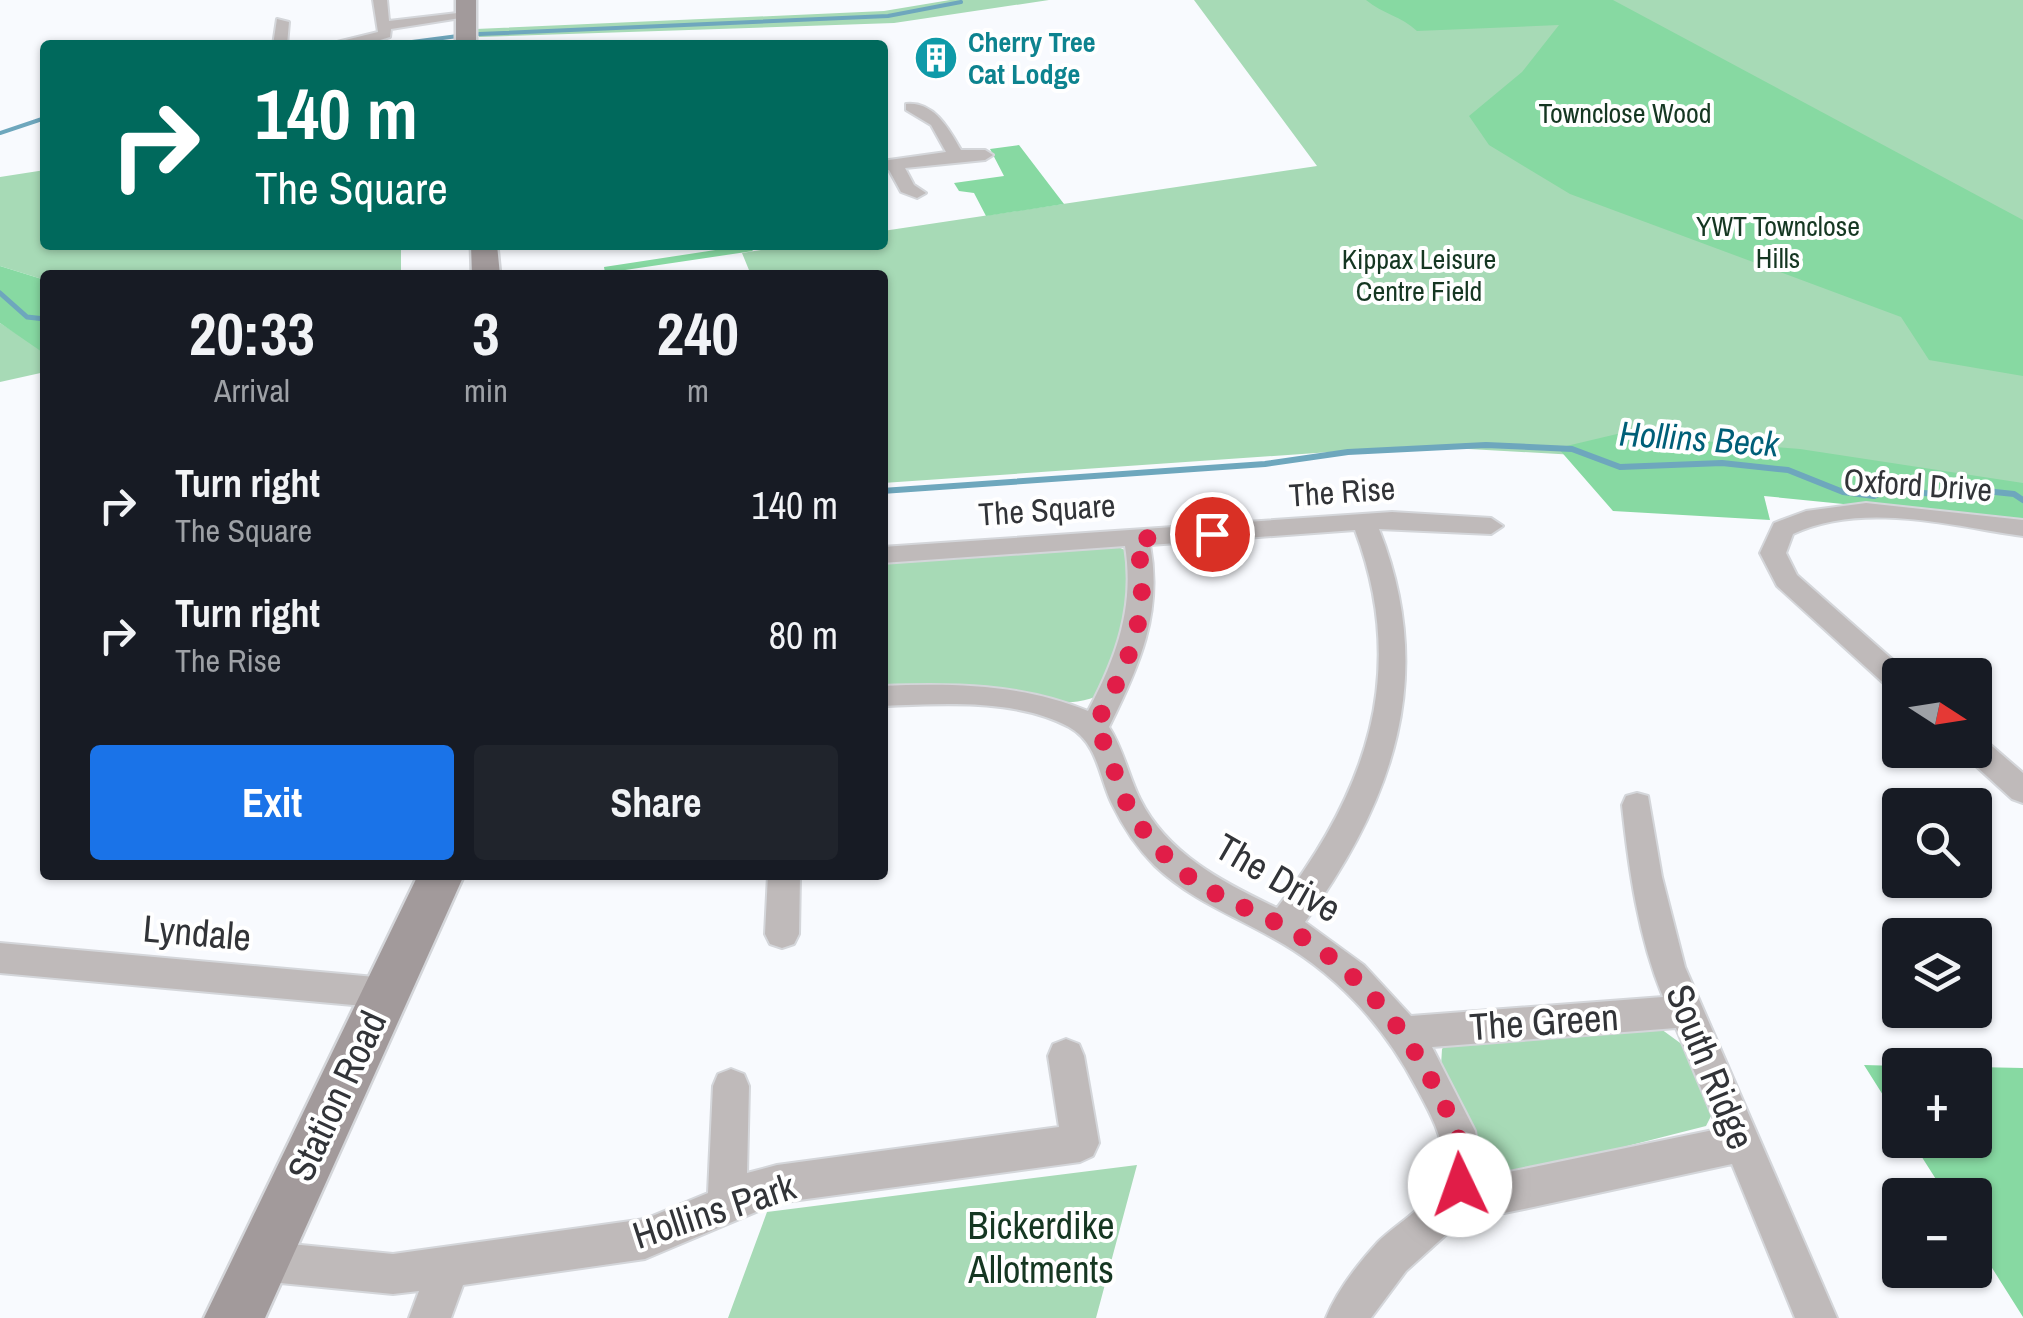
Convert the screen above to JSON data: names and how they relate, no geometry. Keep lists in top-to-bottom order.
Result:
{
  "streets": {
    "street": [
      "Oxford Drive",
      "The Rise",
      "The Square",
      "The Drive",
      "Lyndale",
      "The Green",
      "South Ridge",
      "Station Road",
      "Hollins Park"
    ]
  },
  "crossings": [
    ["The Rise", "The Square"],
    ["The Square", "The Drive"],
    ["The Drive", "The Green"],
    ["Lyndale", "Station Road"],
    ["The Green", "South Ridge"],
    ["Station Road", "Hollins Park"]
  ],
  "water": ["Hollins Beck"],
  "parks": [
    "Townclose Wood",
    "YWT Townclose Hills",
    "Kippax Leisure Centre Field",
    "Bickerdike Allotments"
  ],
  "places": {
    "building": ["Cherry Tree Cat Lodge"]
  },
  "north": "right",
  "page": {
    "turn": ["140 m", "The Square"],
    "eta": [
      "20:33",
      "Arrival",
      "3",
      "min",
      "240",
      "m"
    ],
    "list": [
      {
        "name": "Turn right",
        "note": "The Square",
        "value": "140 m"
      },
      {
        "name": "Turn right",
        "note": "The Rise",
        "value": "80 m"
      }
    ],
    "map_buttons": ["+", "−"],
    "buttons": ["Exit", "Share"]
  }
}
